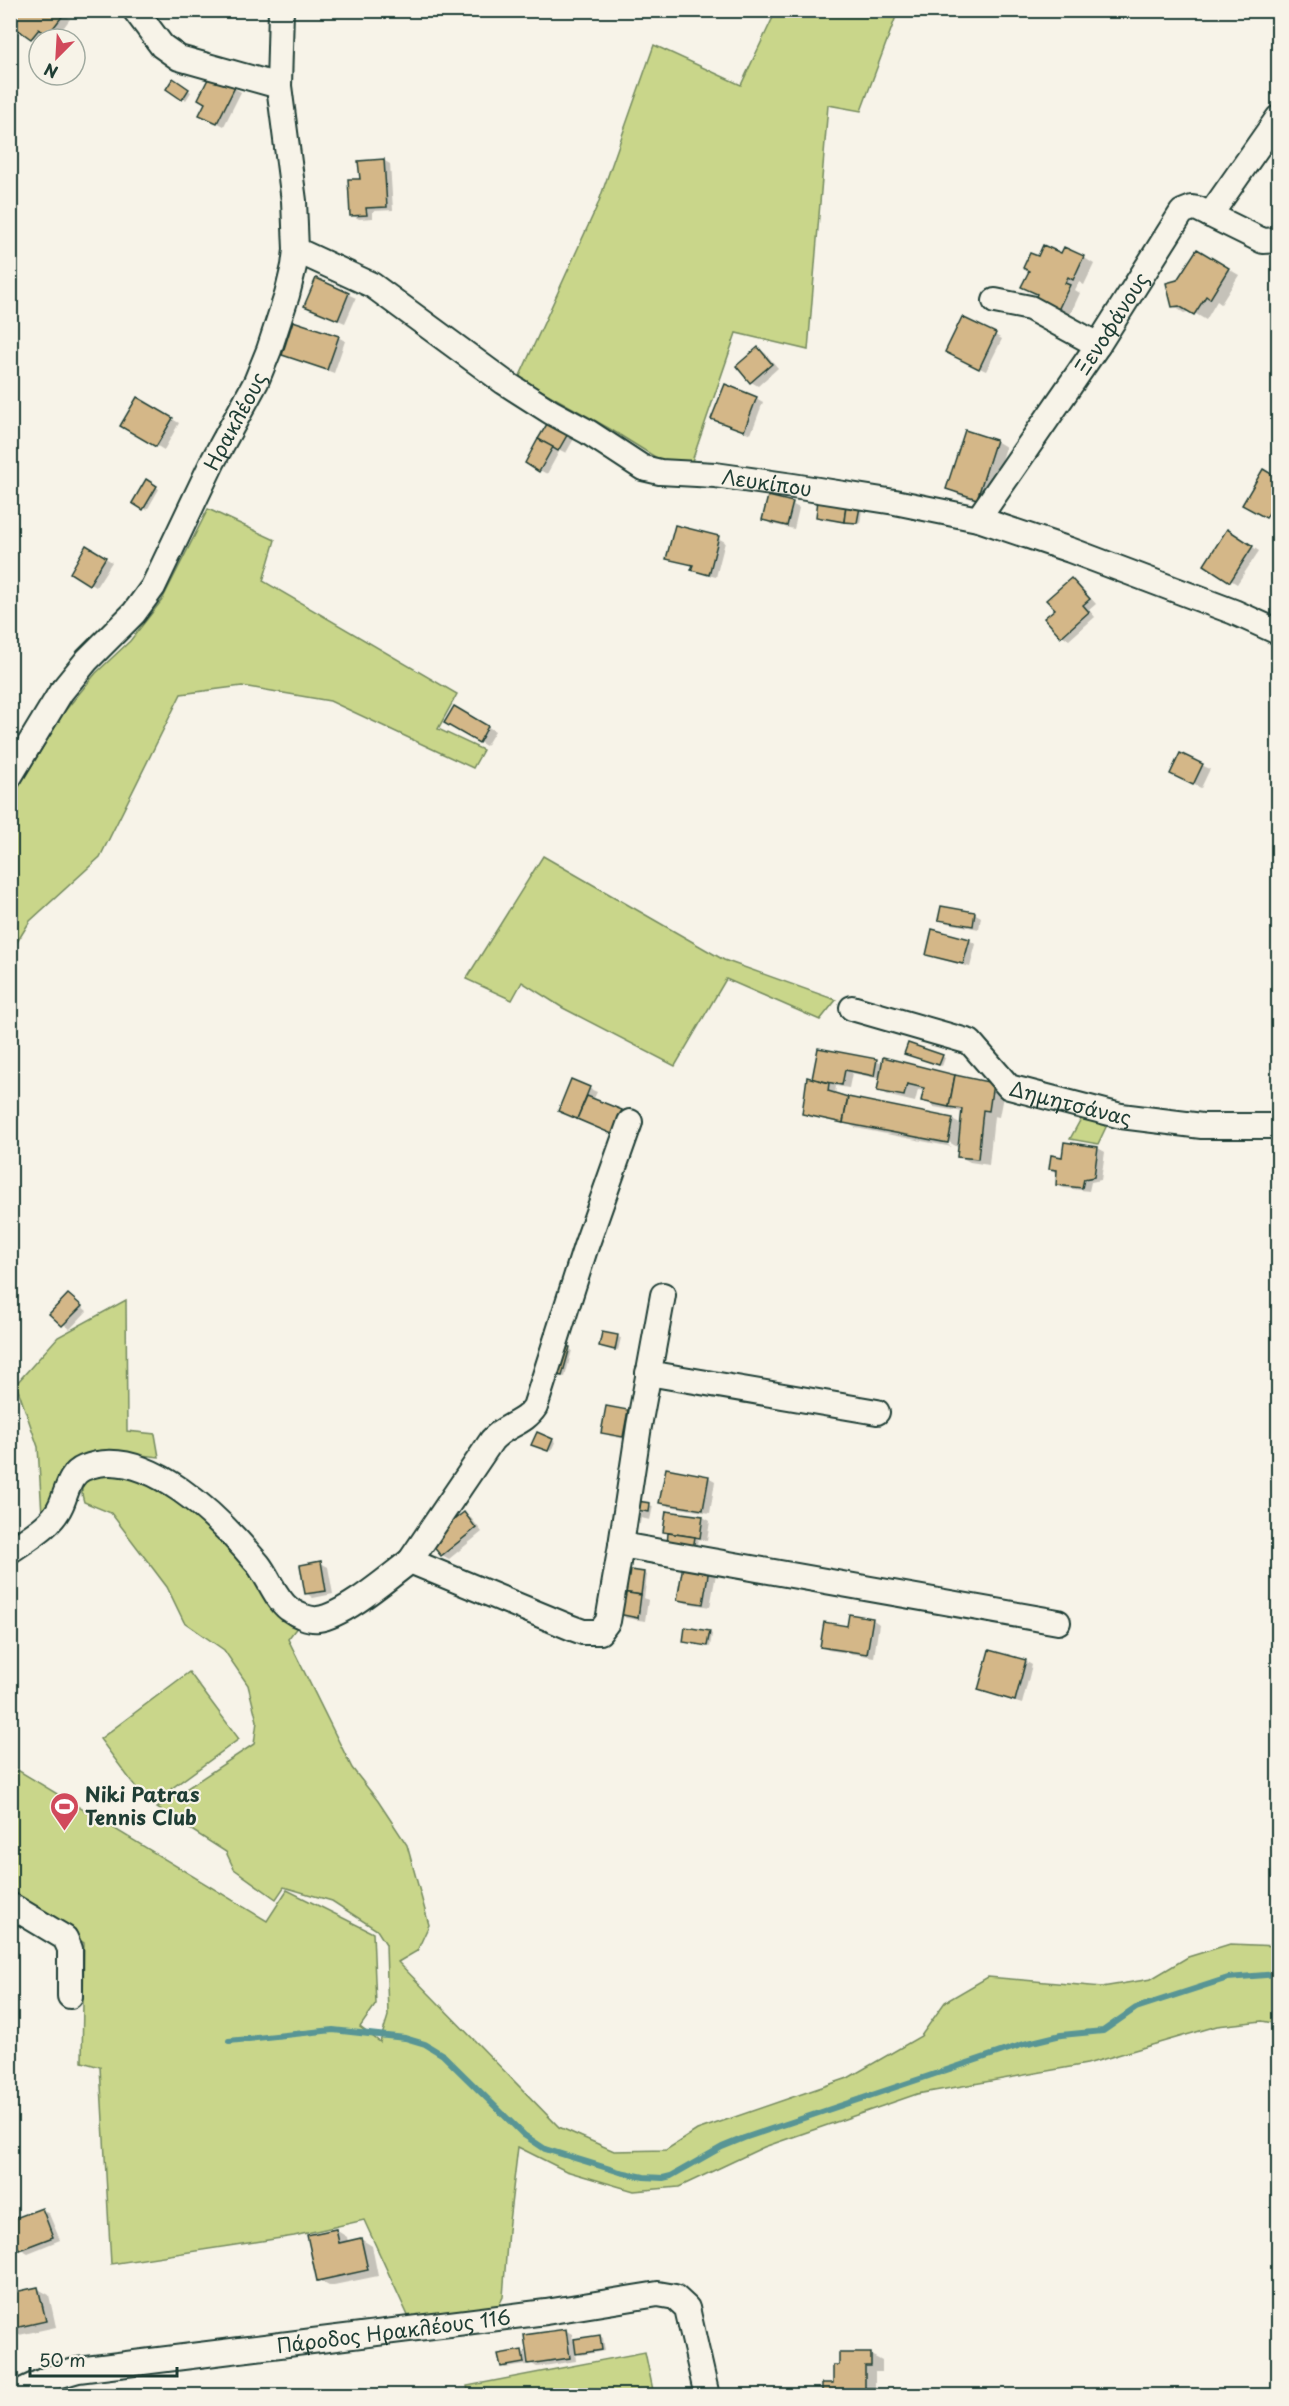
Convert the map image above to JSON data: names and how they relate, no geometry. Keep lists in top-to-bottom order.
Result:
{
  "streets": {
    "street": [
      "Ξενοφάνους",
      "Ηρακλέους",
      "Λευκίπου",
      "Δημητσάνας",
      "Πάροδος Ηρακλέους 116"
    ]
  },
  "crossings": [
    ["Ξενοφάνους", "Λευκίπου"],
    ["Ηρακλέους", "Λευκίπου"]
  ],
  "places": {
    "sports": ["Niki Patras Tennis Club"]
  },
  "scale_bar": "50 m",
  "north": "bottom left"
}
